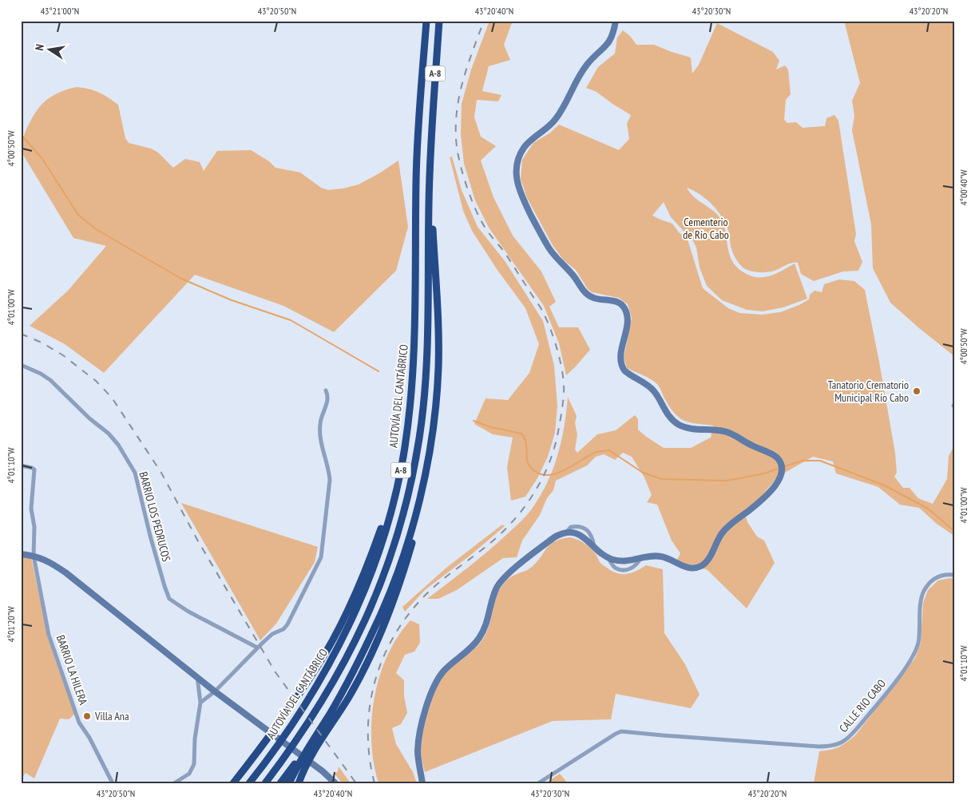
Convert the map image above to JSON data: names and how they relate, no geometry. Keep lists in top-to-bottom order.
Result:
{
  "streets": {
    "highway": ["A-8", "AUTOVÍA DEL CANTÁBRICO"],
    "street": ["BARRIO LOS PEDRUCOS", "BARRIO LA HILERA", "CALLE RIO CABO"]
  },
  "parks": ["Cementerio de Río Cabo"],
  "places": ["Tanatorio Crematorio Municipal Río Cabo", "Villa Ana"],
  "north": "left",
  "coordinates": [
    "43°21'00\"N",
    "43°20'50\"N",
    "43°20'40\"N",
    "43°20'30\"N",
    "43°20'20\"N",
    "4°00'50\"W",
    "4°00'40\"W",
    "4°01'00\"W",
    "4°01'10\"W",
    "4°01'20\"W"
  ]
}
